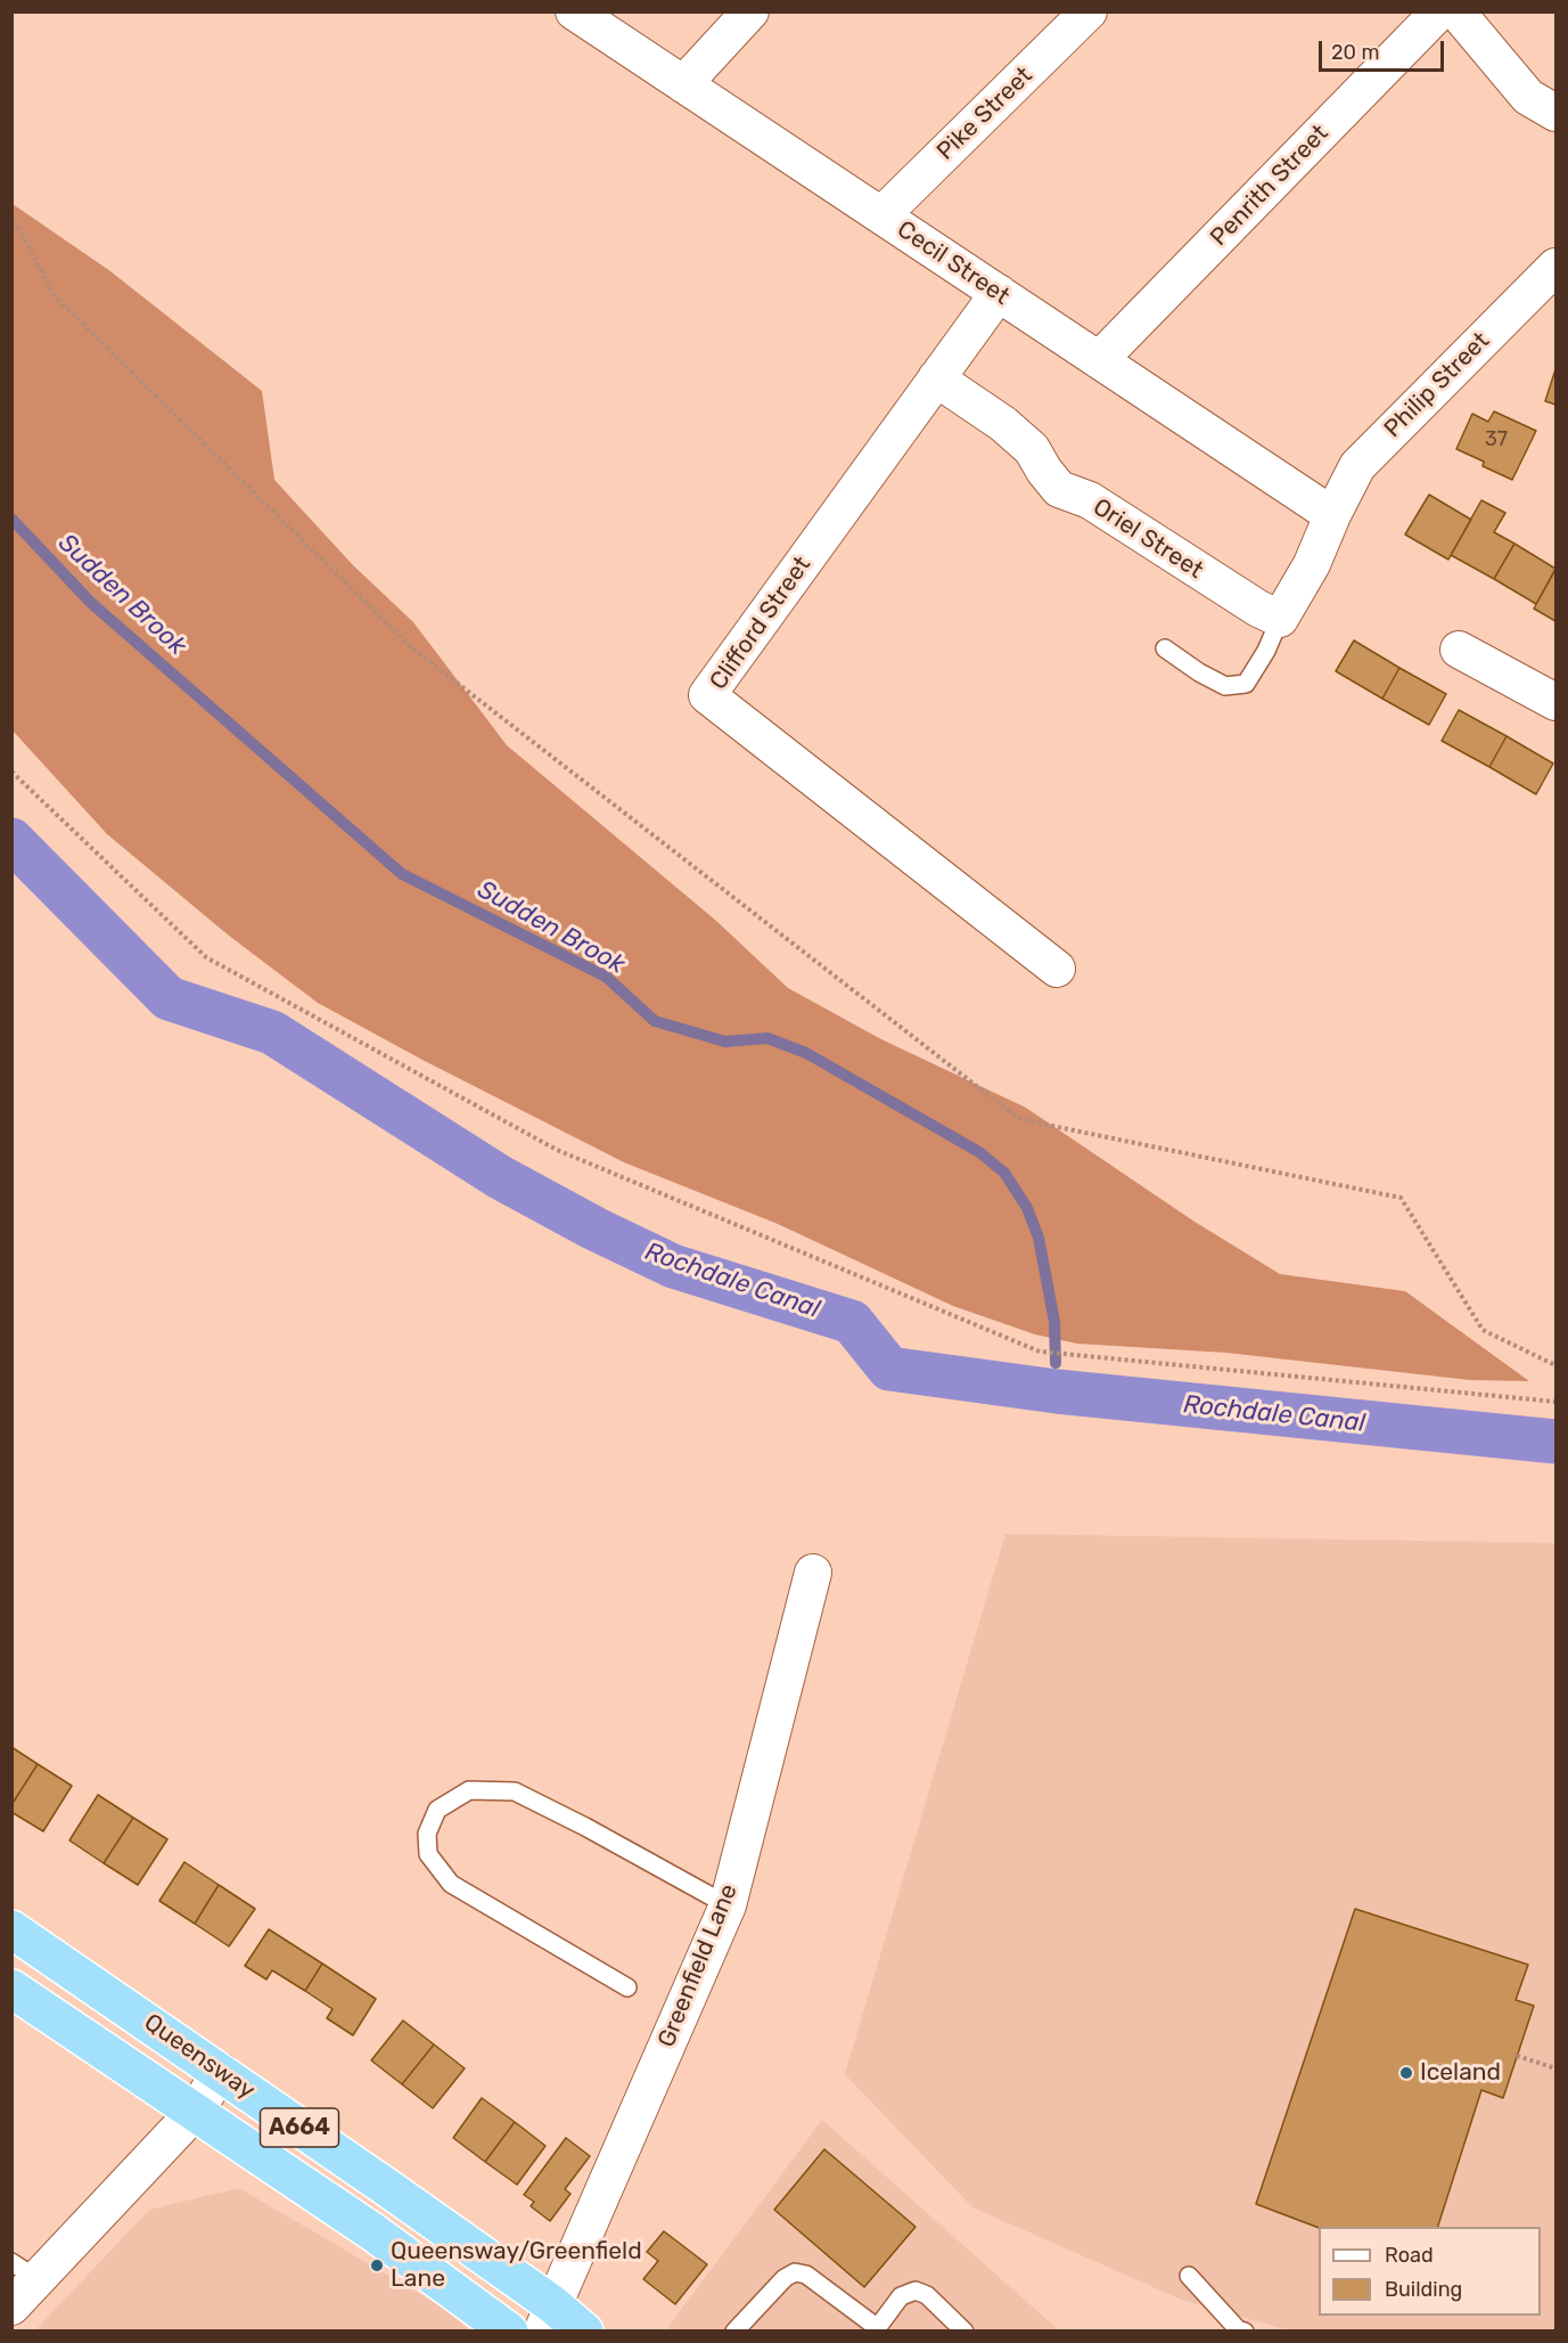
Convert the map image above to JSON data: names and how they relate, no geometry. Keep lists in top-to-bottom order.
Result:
{
  "streets": {
    "highway": ["Queensway", "A664"],
    "street": [
      "Pike Street",
      "Penrith Street",
      "Cecil Street",
      "Philip Street",
      "Oriel Street",
      "Clifford Street",
      "Greenfield Lane"
    ]
  },
  "crossings": [
    ["Pike Street", "Cecil Street"],
    ["Penrith Street", "Cecil Street"],
    ["Cecil Street", "Philip Street"],
    ["Cecil Street", "Clifford Street"],
    ["Oriel Street", "Clifford Street"],
    ["Greenfield Lane", "Queensway"]
  ],
  "water": ["Sudden Brook", "Rochdale Canal"],
  "places": ["Iceland", "Queensway/Greenfield Lane"],
  "house_numbers": ["37"],
  "legend": ["Road", "Building"],
  "scale_bar": "20 m"
}
